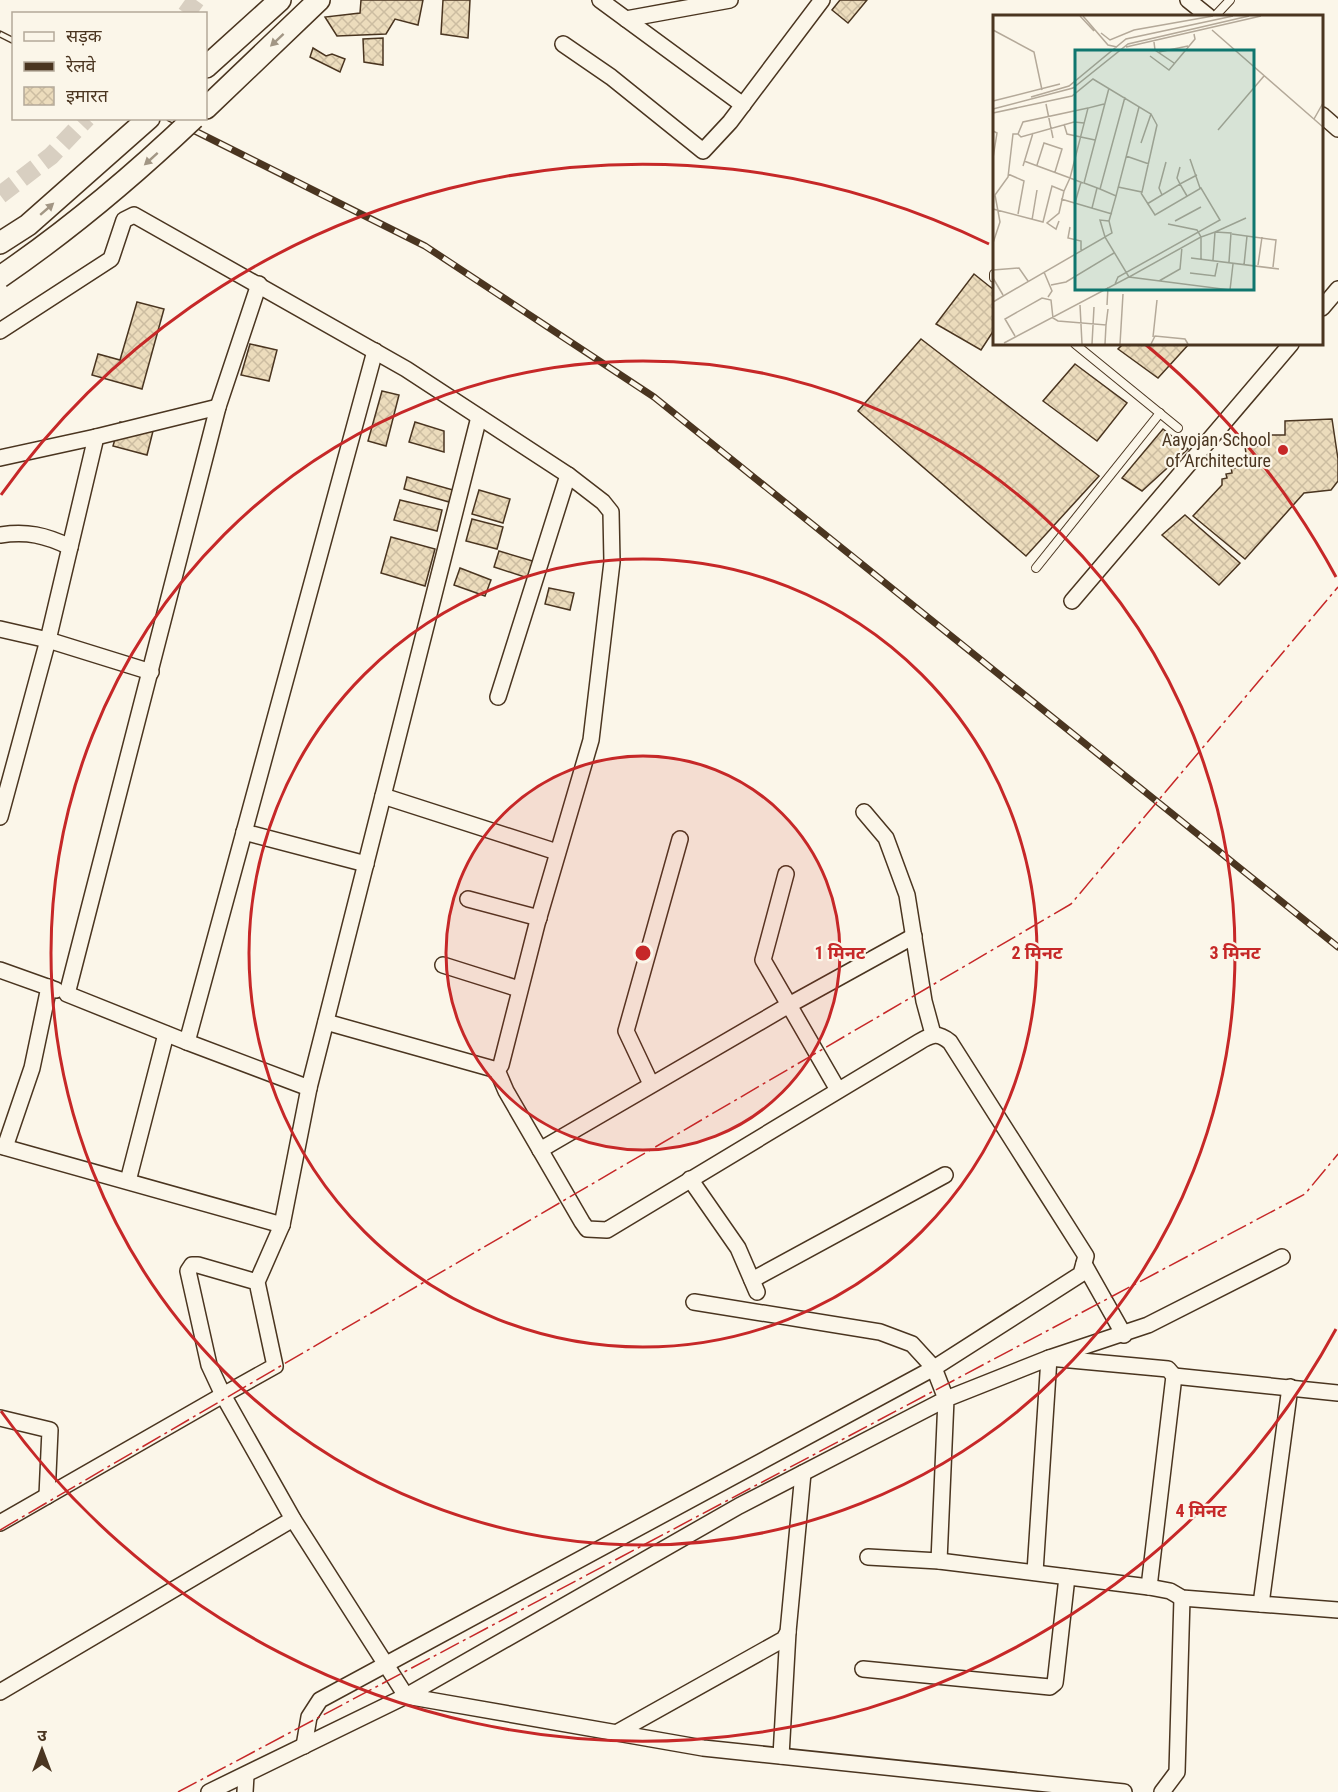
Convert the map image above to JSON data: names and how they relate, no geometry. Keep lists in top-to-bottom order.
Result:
{
  "places": ["Aayojan School of Architecture"],
  "legend": ["सड़क", "रेलवे", "इमारत"],
  "north": "top",
  "rings": [
    "1 मिनट",
    "2 मिनट",
    "3 मिनट",
    "4 मिनट"
  ]
}
